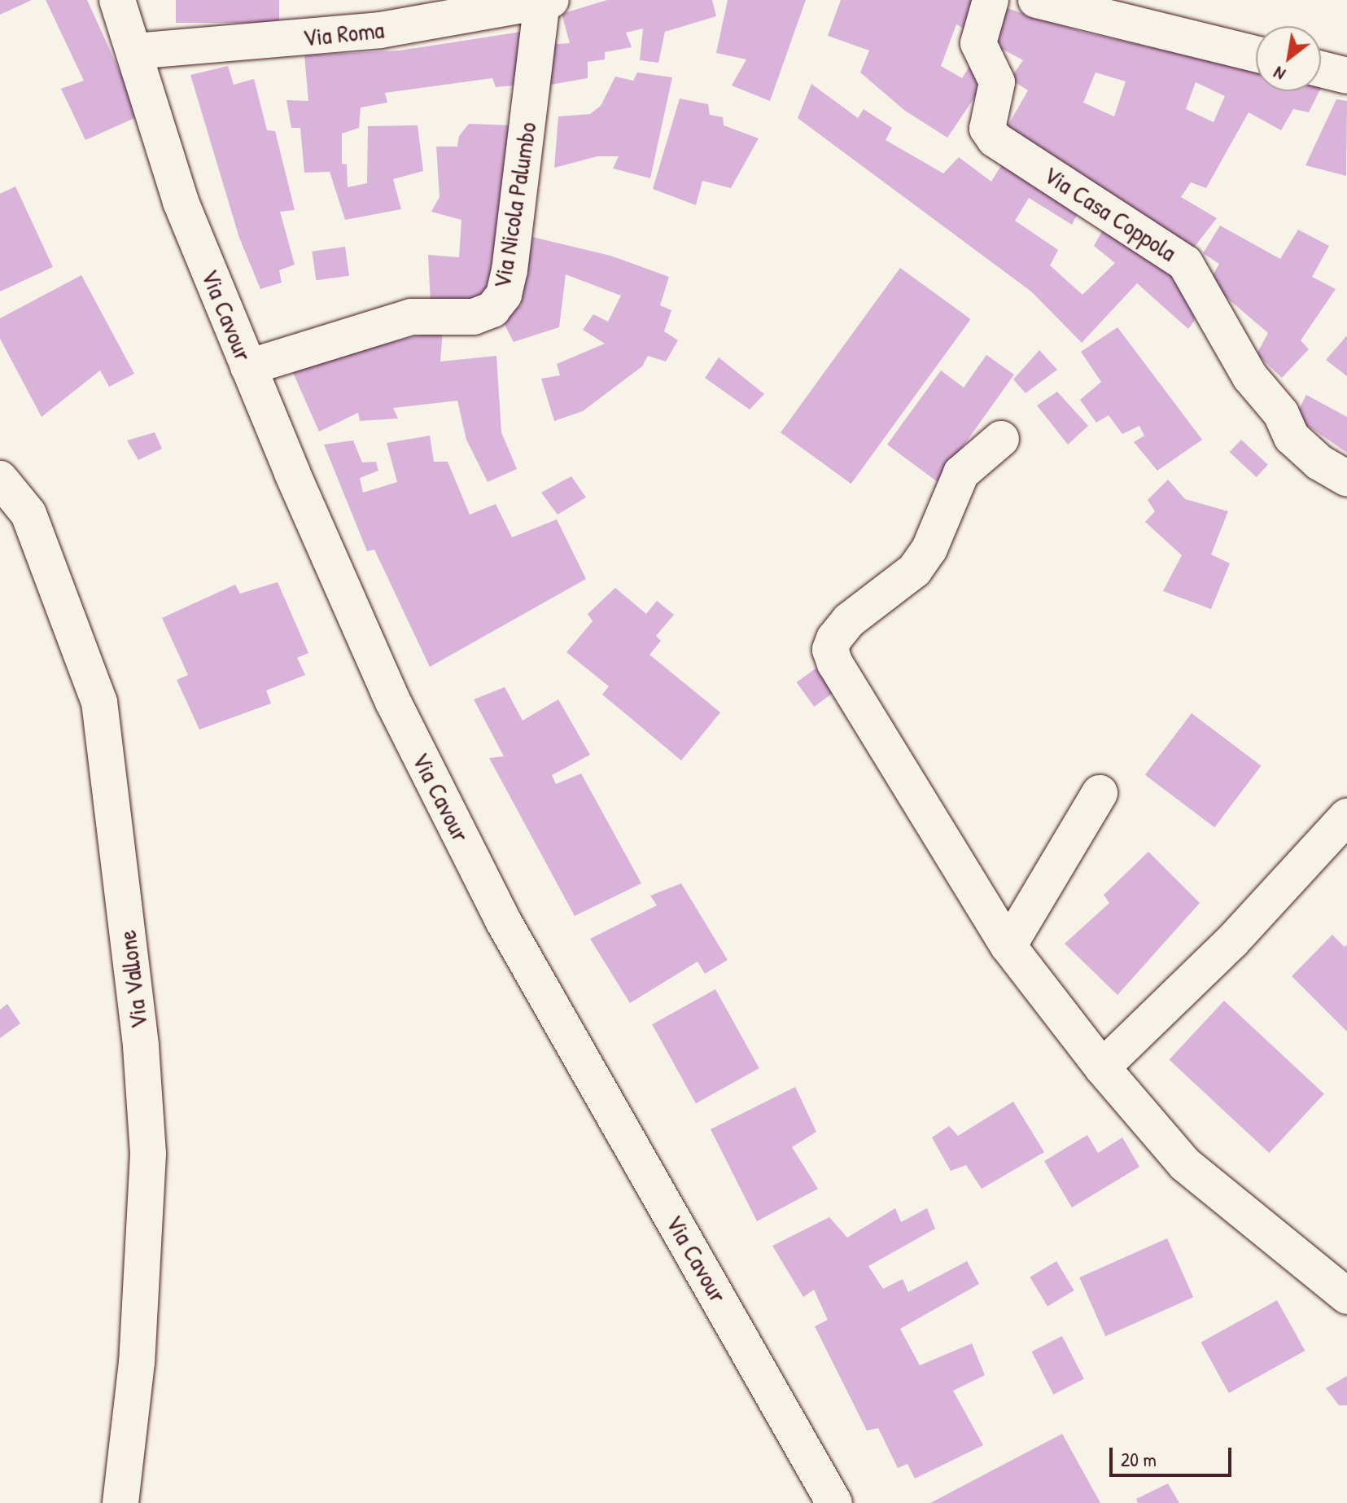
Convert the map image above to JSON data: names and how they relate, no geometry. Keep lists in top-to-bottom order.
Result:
{
  "streets": {
    "street": [
      "Via Roma",
      "Via Nicola Palumbo",
      "Via Casa Coppola",
      "Via Cavour",
      "Via Vallone"
    ]
  },
  "crossings": [
    ["Via Roma", "Via Nicola Palumbo"],
    ["Via Roma", "Via Cavour"],
    ["Via Nicola Palumbo", "Via Cavour"]
  ],
  "scale_bar": "20 m",
  "north": "bottom left"
}
